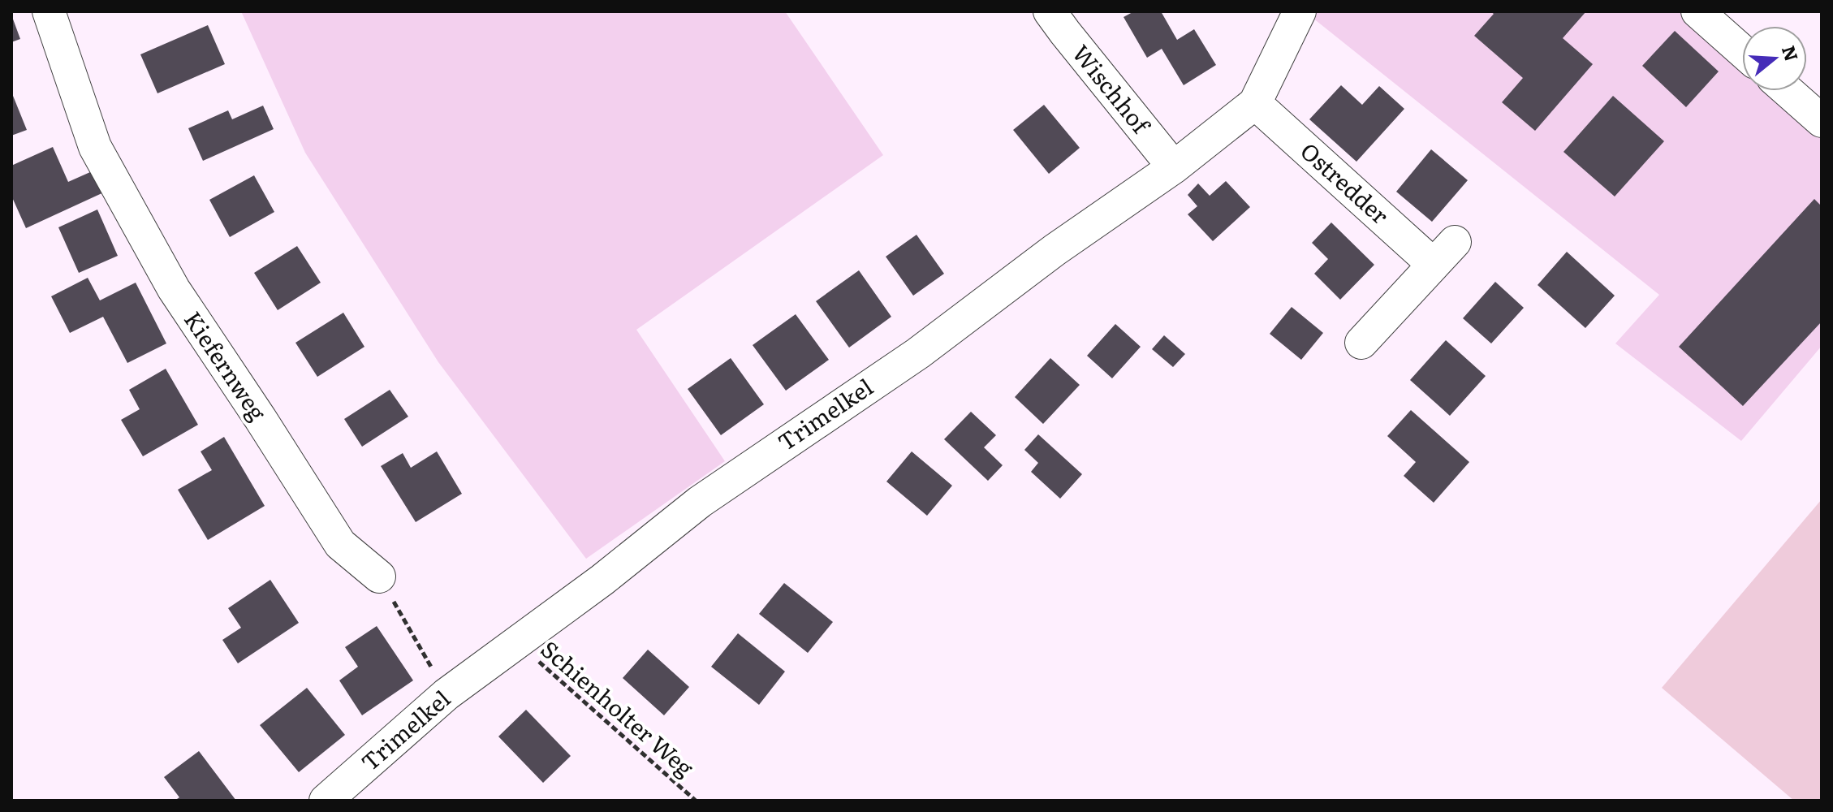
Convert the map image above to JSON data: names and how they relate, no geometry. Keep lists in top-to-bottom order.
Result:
{
  "streets": {
    "street": [
      "Wischhof",
      "Ostredder",
      "Kiefernweg",
      "Trimelkel"
    ],
    "path": ["Schienholter Weg"]
  },
  "crossings": [
    ["Wischhof", "Trimelkel"],
    ["Ostredder", "Trimelkel"],
    ["Trimelkel", "Schienholter Weg"]
  ],
  "north": "right"
}
